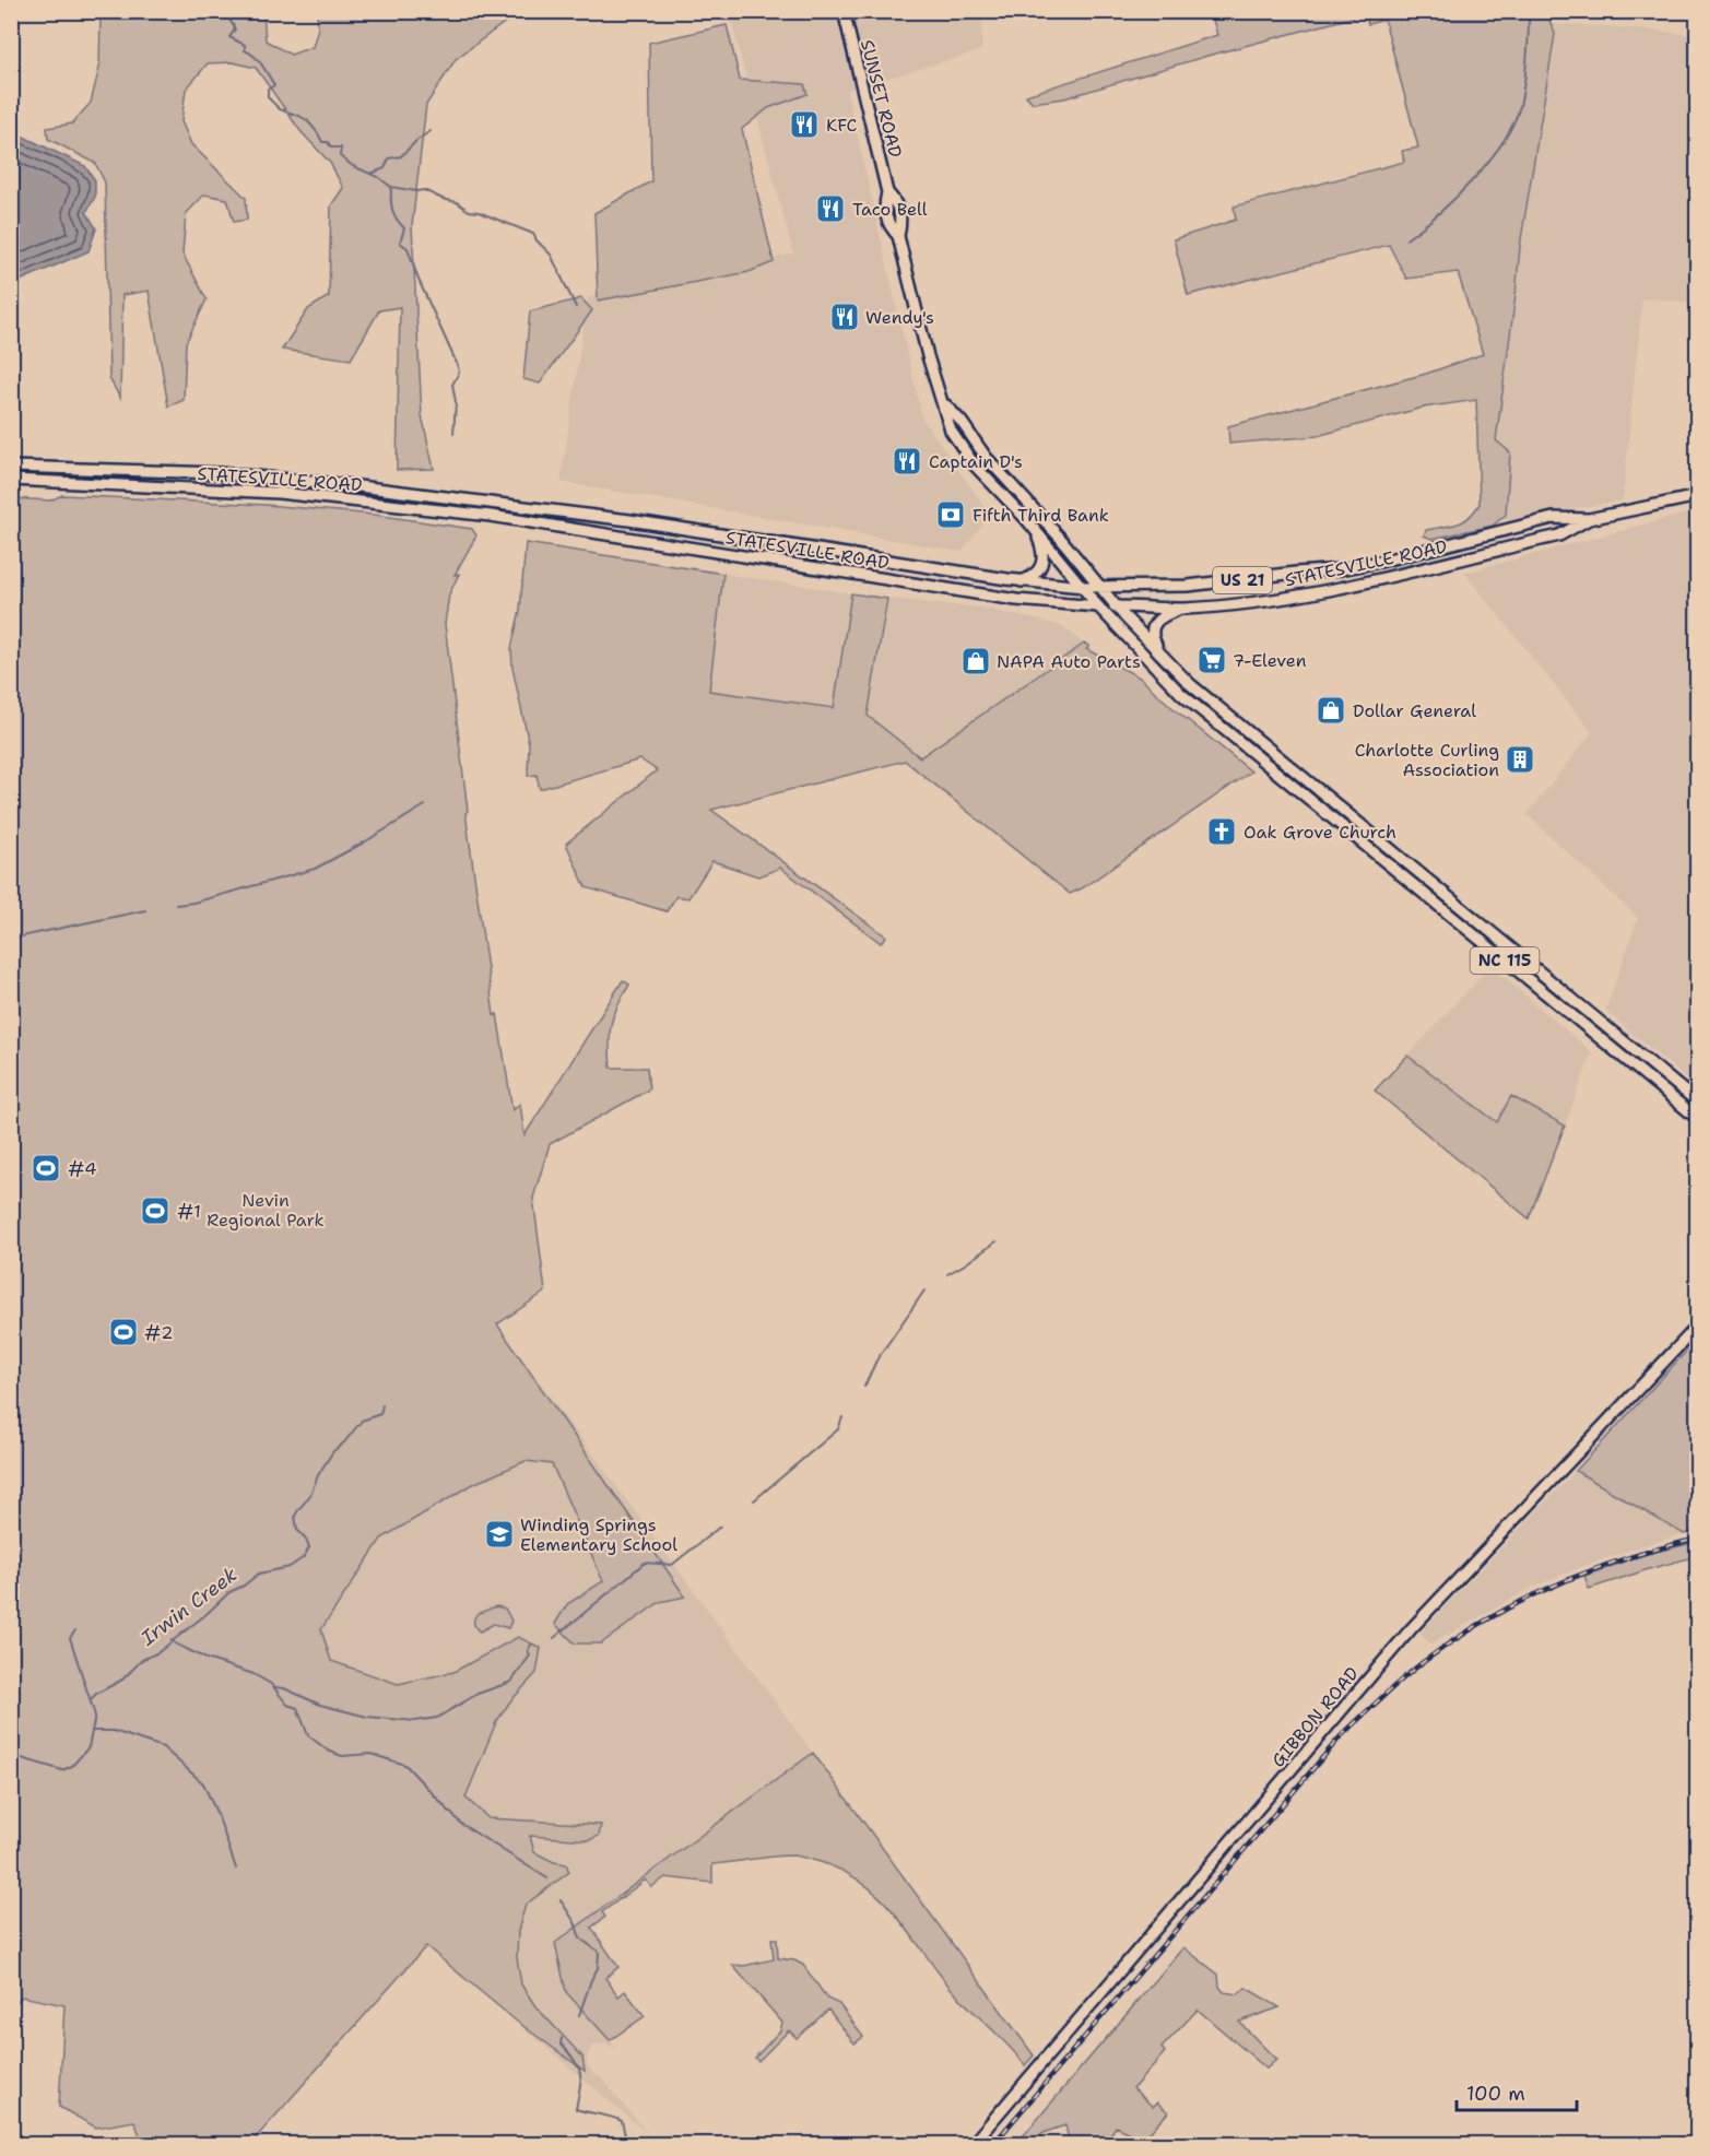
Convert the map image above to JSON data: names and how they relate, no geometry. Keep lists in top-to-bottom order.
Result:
{
  "streets": {
    "main road": [
      "SUNSET ROAD",
      "STATESVILLE ROAD",
      "US 21",
      "NC 115",
      "GIBBON ROAD"
    ]
  },
  "crossings": [
    ["SUNSET ROAD", "STATESVILLE ROAD"],
    ["SUNSET ROAD", "NC 115"],
    ["STATESVILLE ROAD", "NC 115"]
  ],
  "water": ["Irwin Creek"],
  "parks": ["Nevin Regional Park"],
  "places": {
    "restaurant": [
      "KFC",
      "Taco Bell",
      "Wendy's",
      "Captain D's"
    ],
    "bank": ["Fifth Third Bank"],
    "supermarket": ["7-Eleven"],
    "shop": ["NAPA Auto Parts", "Dollar General"],
    "building": ["Charlotte Curling Association"],
    "church": ["Oak Grove Church"],
    "sports": ["#4", "#1", "#2"],
    "school or university": ["Winding Springs Elementary School"]
  },
  "scale_bar": "100 m"
}
